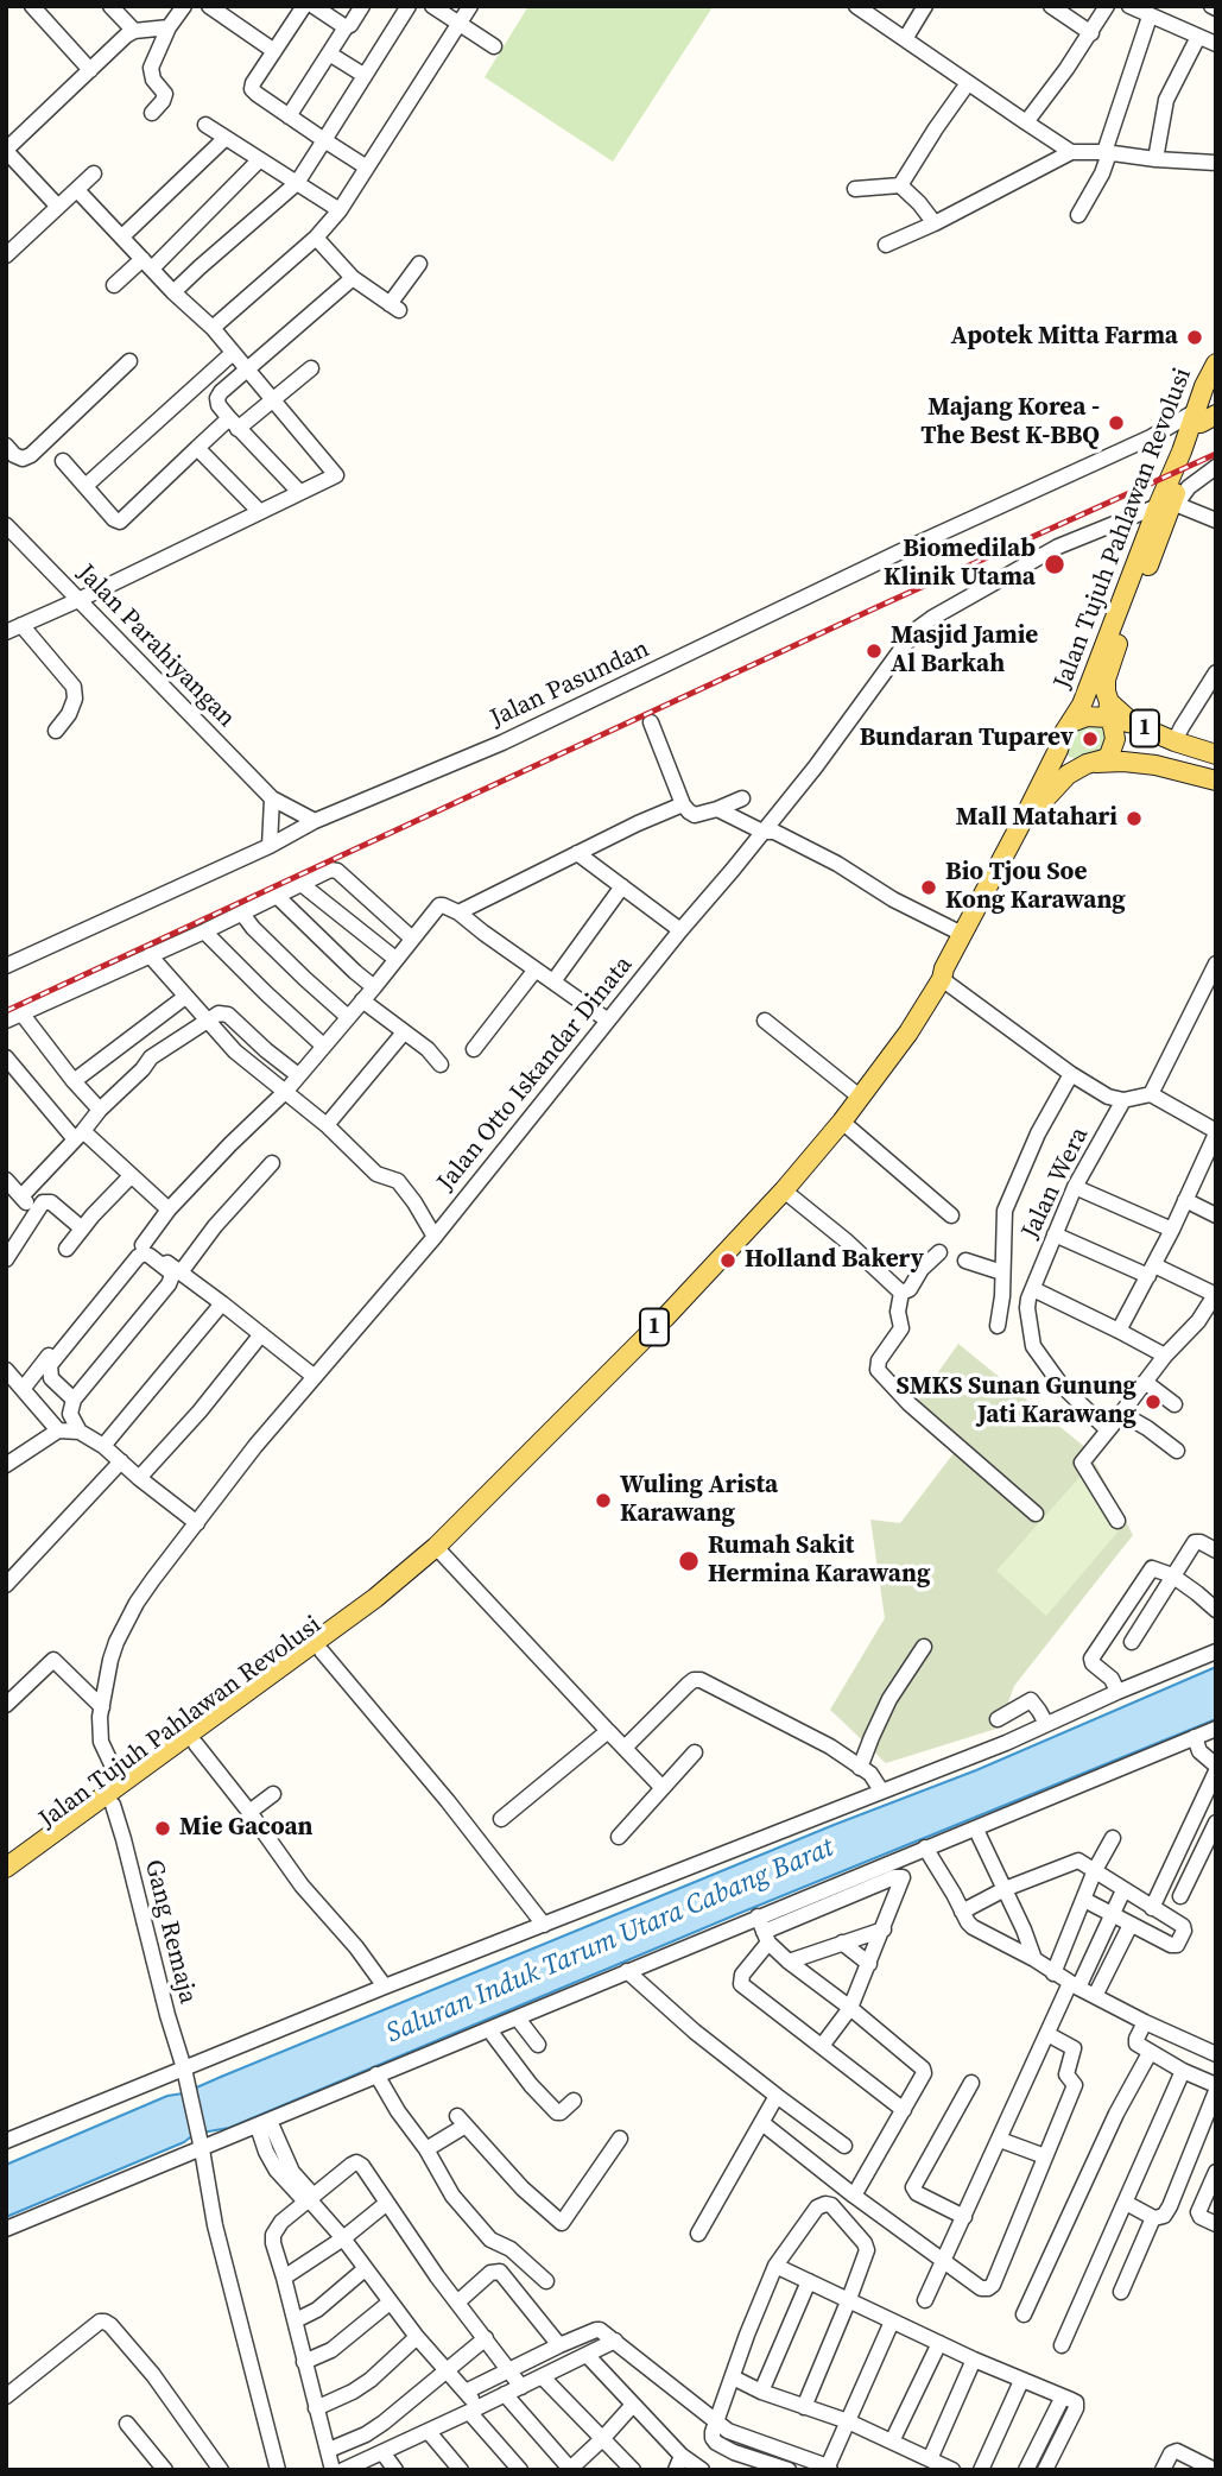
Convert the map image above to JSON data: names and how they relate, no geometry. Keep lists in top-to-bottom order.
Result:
{
  "streets": {
    "main road": ["Jalan Tujuh Pahlawan Revolusi", "1"],
    "street": [
      "Jalan Parahiyangan",
      "Jalan Pasundan",
      "Jalan Otto Iskandar Dinata",
      "Jalan Wera",
      "Gang Remaja"
    ]
  },
  "crossings": [
    ["Jalan Tujuh Pahlawan Revolusi", "Jalan Pasundan"],
    ["Jalan Tujuh Pahlawan Revolusi", "1"],
    ["Jalan Tujuh Pahlawan Revolusi", "Jalan Otto Iskandar Dinata"],
    ["Jalan Tujuh Pahlawan Revolusi", "Gang Remaja"],
    ["Jalan Parahiyangan", "Jalan Pasundan"]
  ],
  "water": ["Saluran Induk Tarum Utara Cabang Barat"],
  "places": [
    "Apotek Mitta Farma",
    "Majang Korea - The Best K-BBQ",
    "Biomedilab Klinik Utama",
    "Masjid Jamie Al Barkah",
    "Bundaran Tuparev",
    "Mall Matahari",
    "Bio Tjou Soe Kong Karawang",
    "Holland Bakery",
    "SMKS Sunan Gunung Jati Karawang",
    "Wuling Arista Karawang",
    "Rumah Sakit Hermina Karawang",
    "Mie Gacoan"
  ]
}
